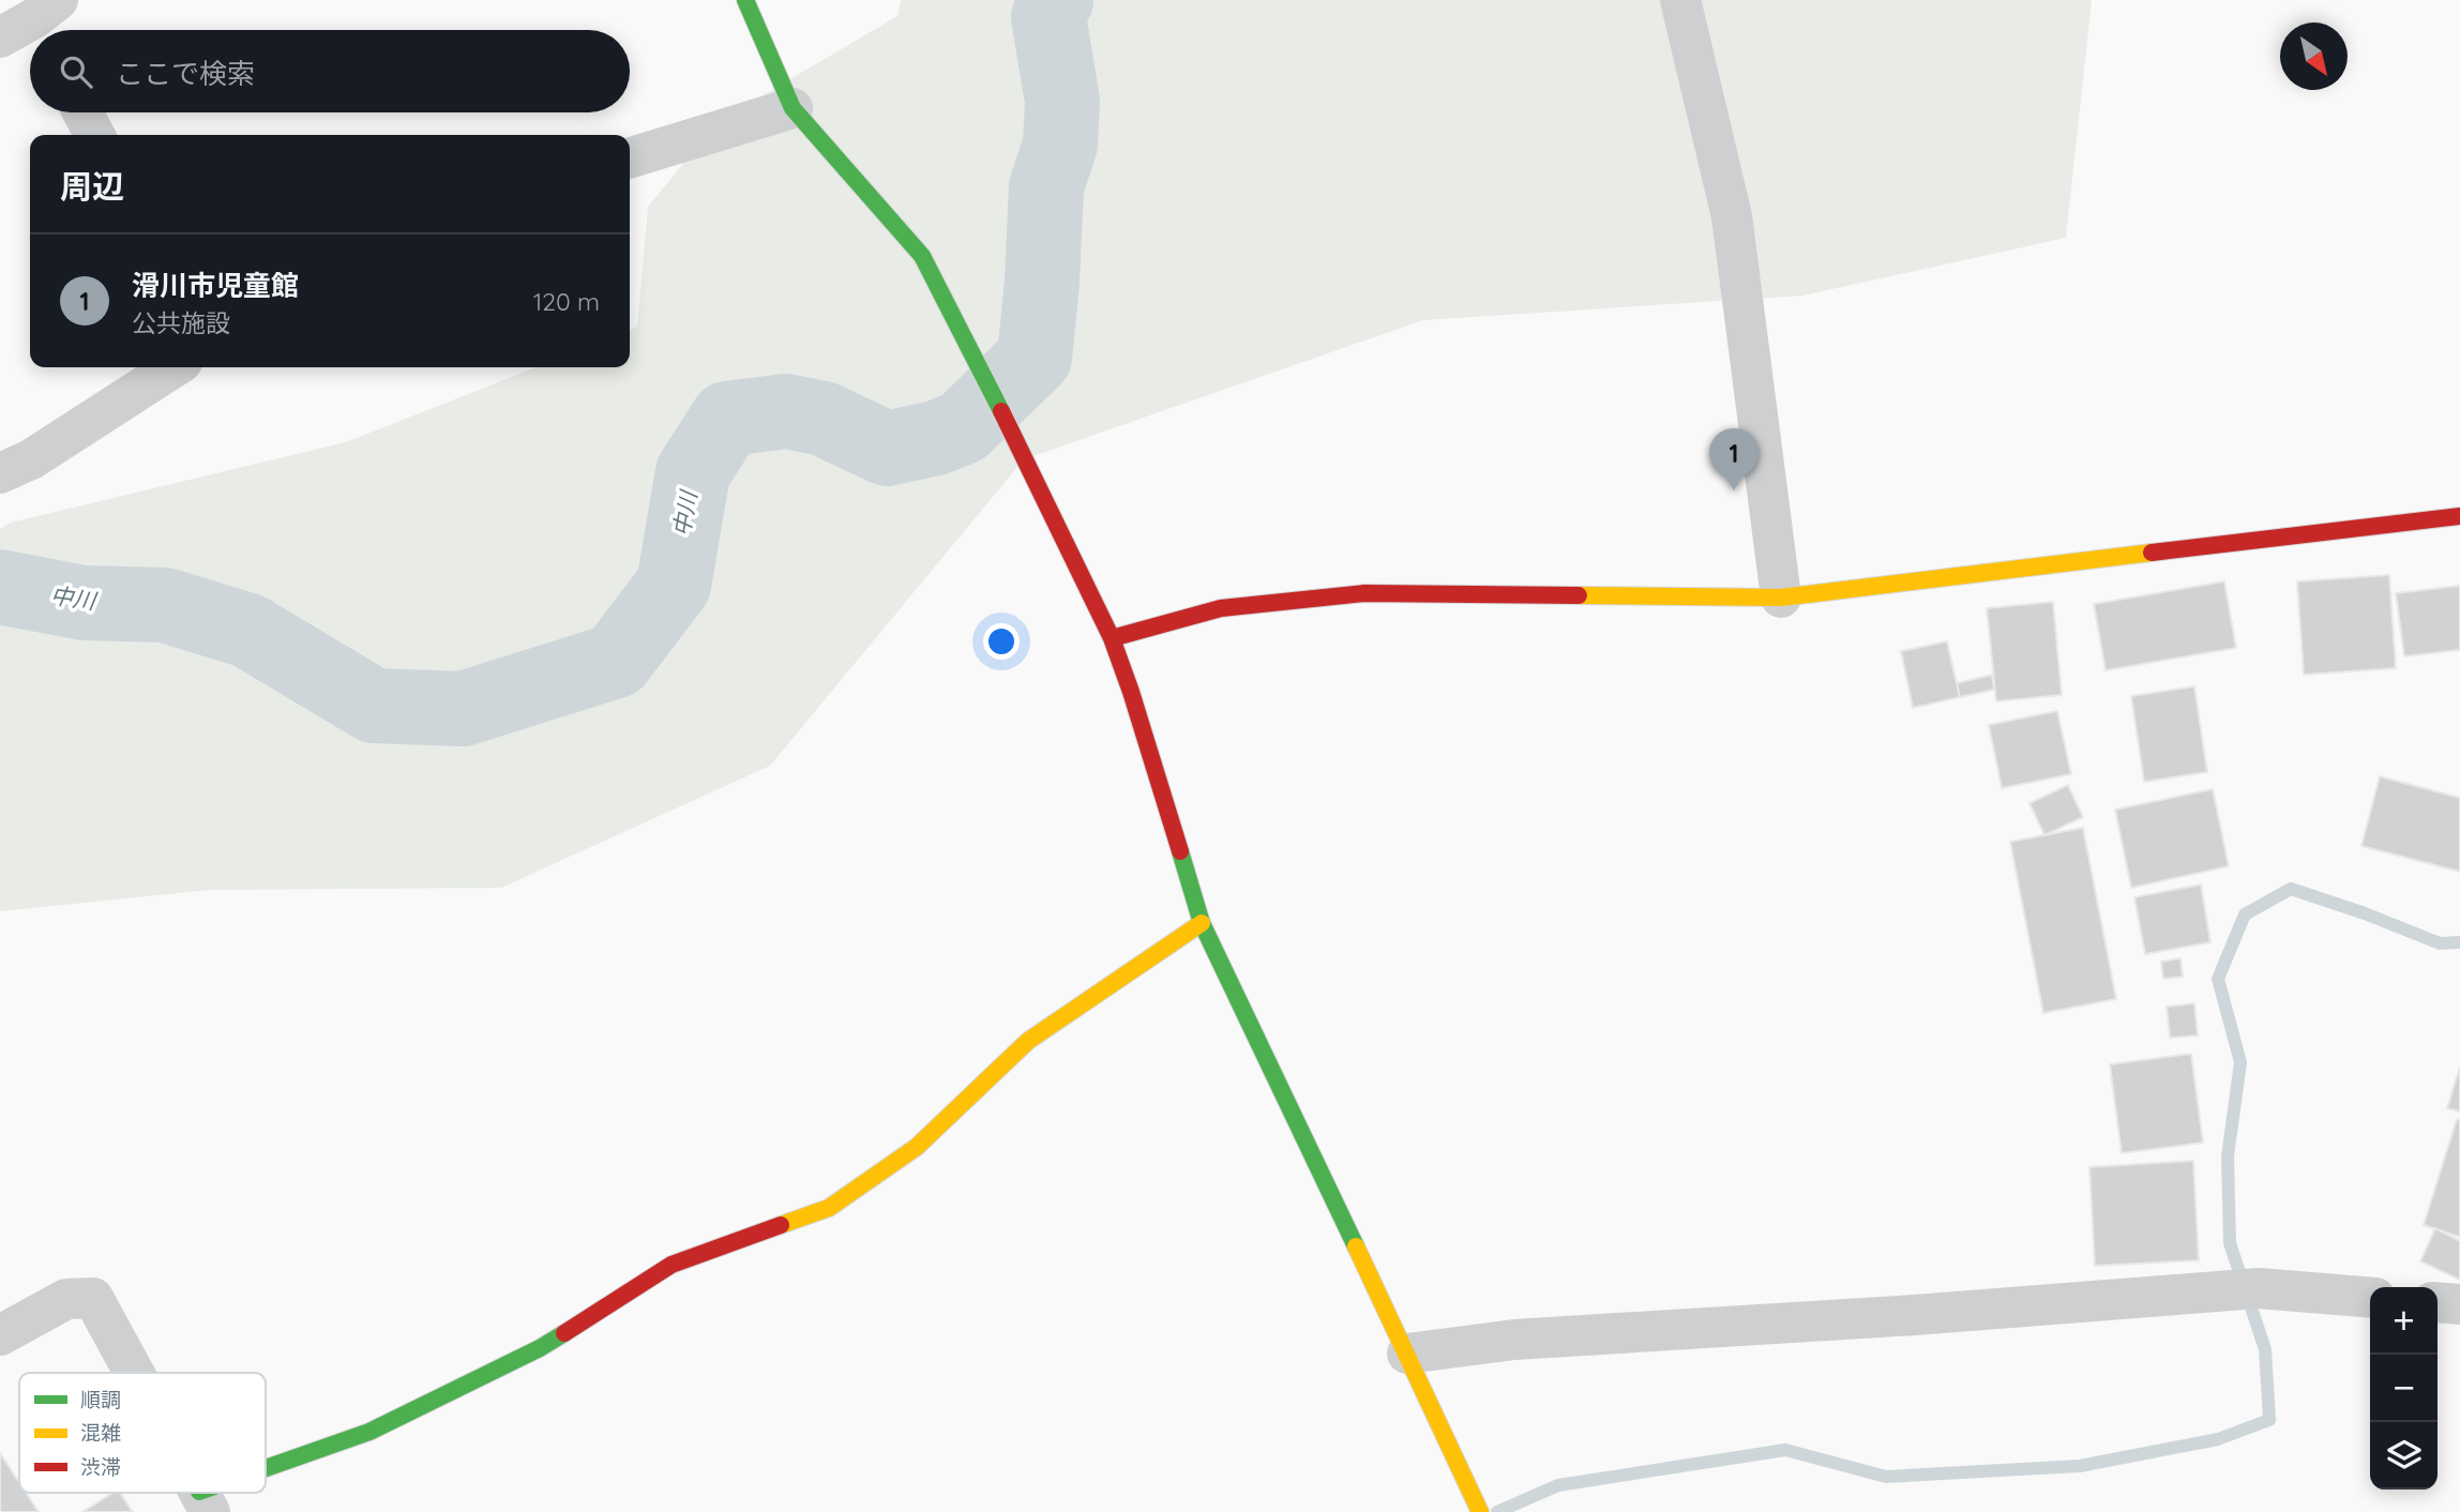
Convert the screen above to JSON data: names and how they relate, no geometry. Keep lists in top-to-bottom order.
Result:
{
  "water": ["中川"],
  "legend": ["順調", "混雑", "渋滞"],
  "north": "bottom right",
  "page": {
    "search": "ここで検索",
    "heading": "周辺",
    "list": [
      {
        "mark": "1",
        "name": "滑川市児童館",
        "note": "公共施設",
        "value": "120 m"
      }
    ],
    "pins": "1",
    "map_buttons": ["+", "−"]
  }
}
